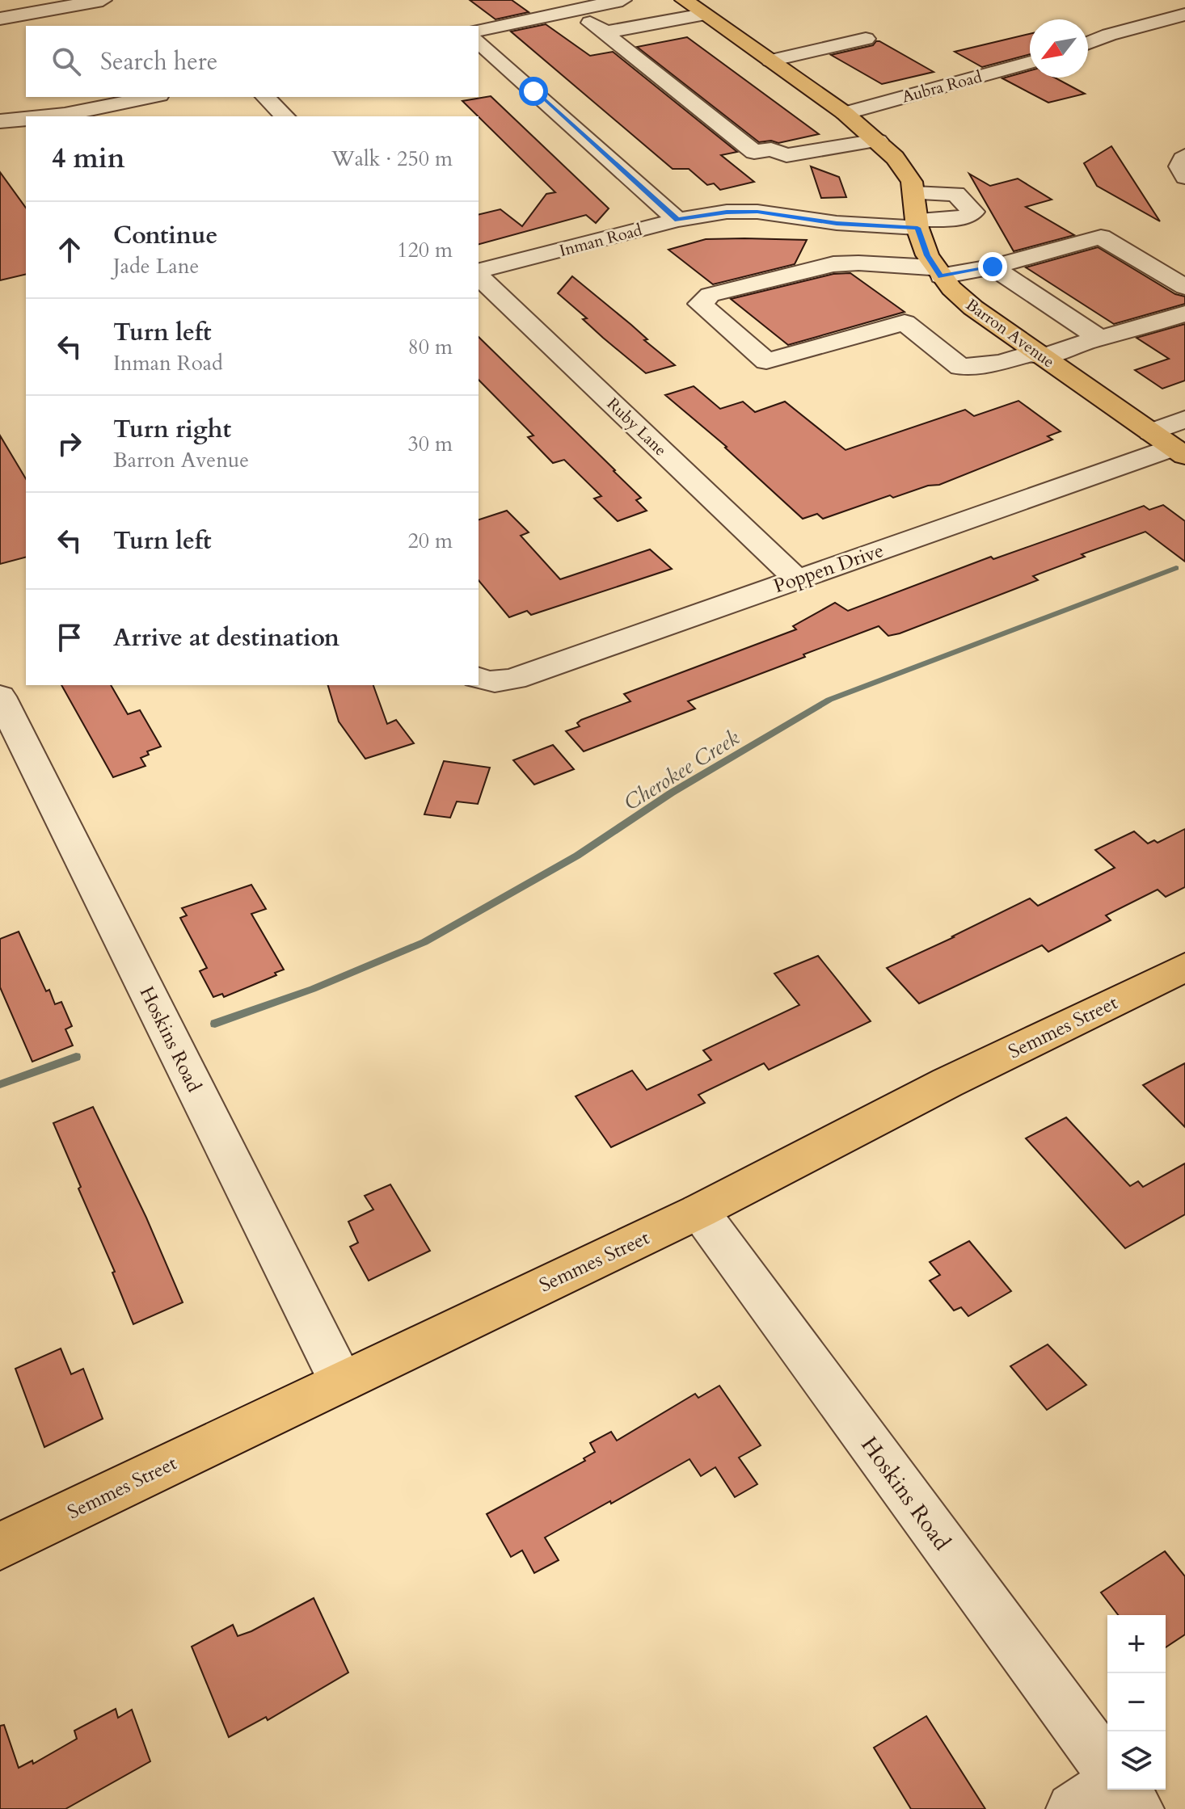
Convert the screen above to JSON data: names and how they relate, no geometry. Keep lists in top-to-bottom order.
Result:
{
  "streets": {
    "main road": ["Barron Avenue", "Semmes Street"],
    "street": [
      "Aubra Road",
      "Inman Road",
      "Ruby Lane",
      "Poppen Drive",
      "Hoskins Road"
    ]
  },
  "crossings": [
    ["Aubra Road", "Barron Avenue"],
    ["Inman Road", "Barron Avenue"],
    ["Barron Avenue", "Poppen Drive"],
    ["Ruby Lane", "Poppen Drive"],
    ["Semmes Street", "Hoskins Road"]
  ],
  "water": ["Cherokee Creek"],
  "north": "bottom left",
  "page": {
    "search": "Search here",
    "heading": ["4 min", "Walk · 250 m"],
    "list": [
      ["Continue", "Jade Lane", "120 m"],
      ["Turn left", "Inman Road", "80 m"],
      ["Turn right", "Barron Avenue", "30 m"],
      ["Turn left", "20 m"],
      "Arrive at destination"
    ],
    "map_buttons": ["+", "−"]
  }
}
